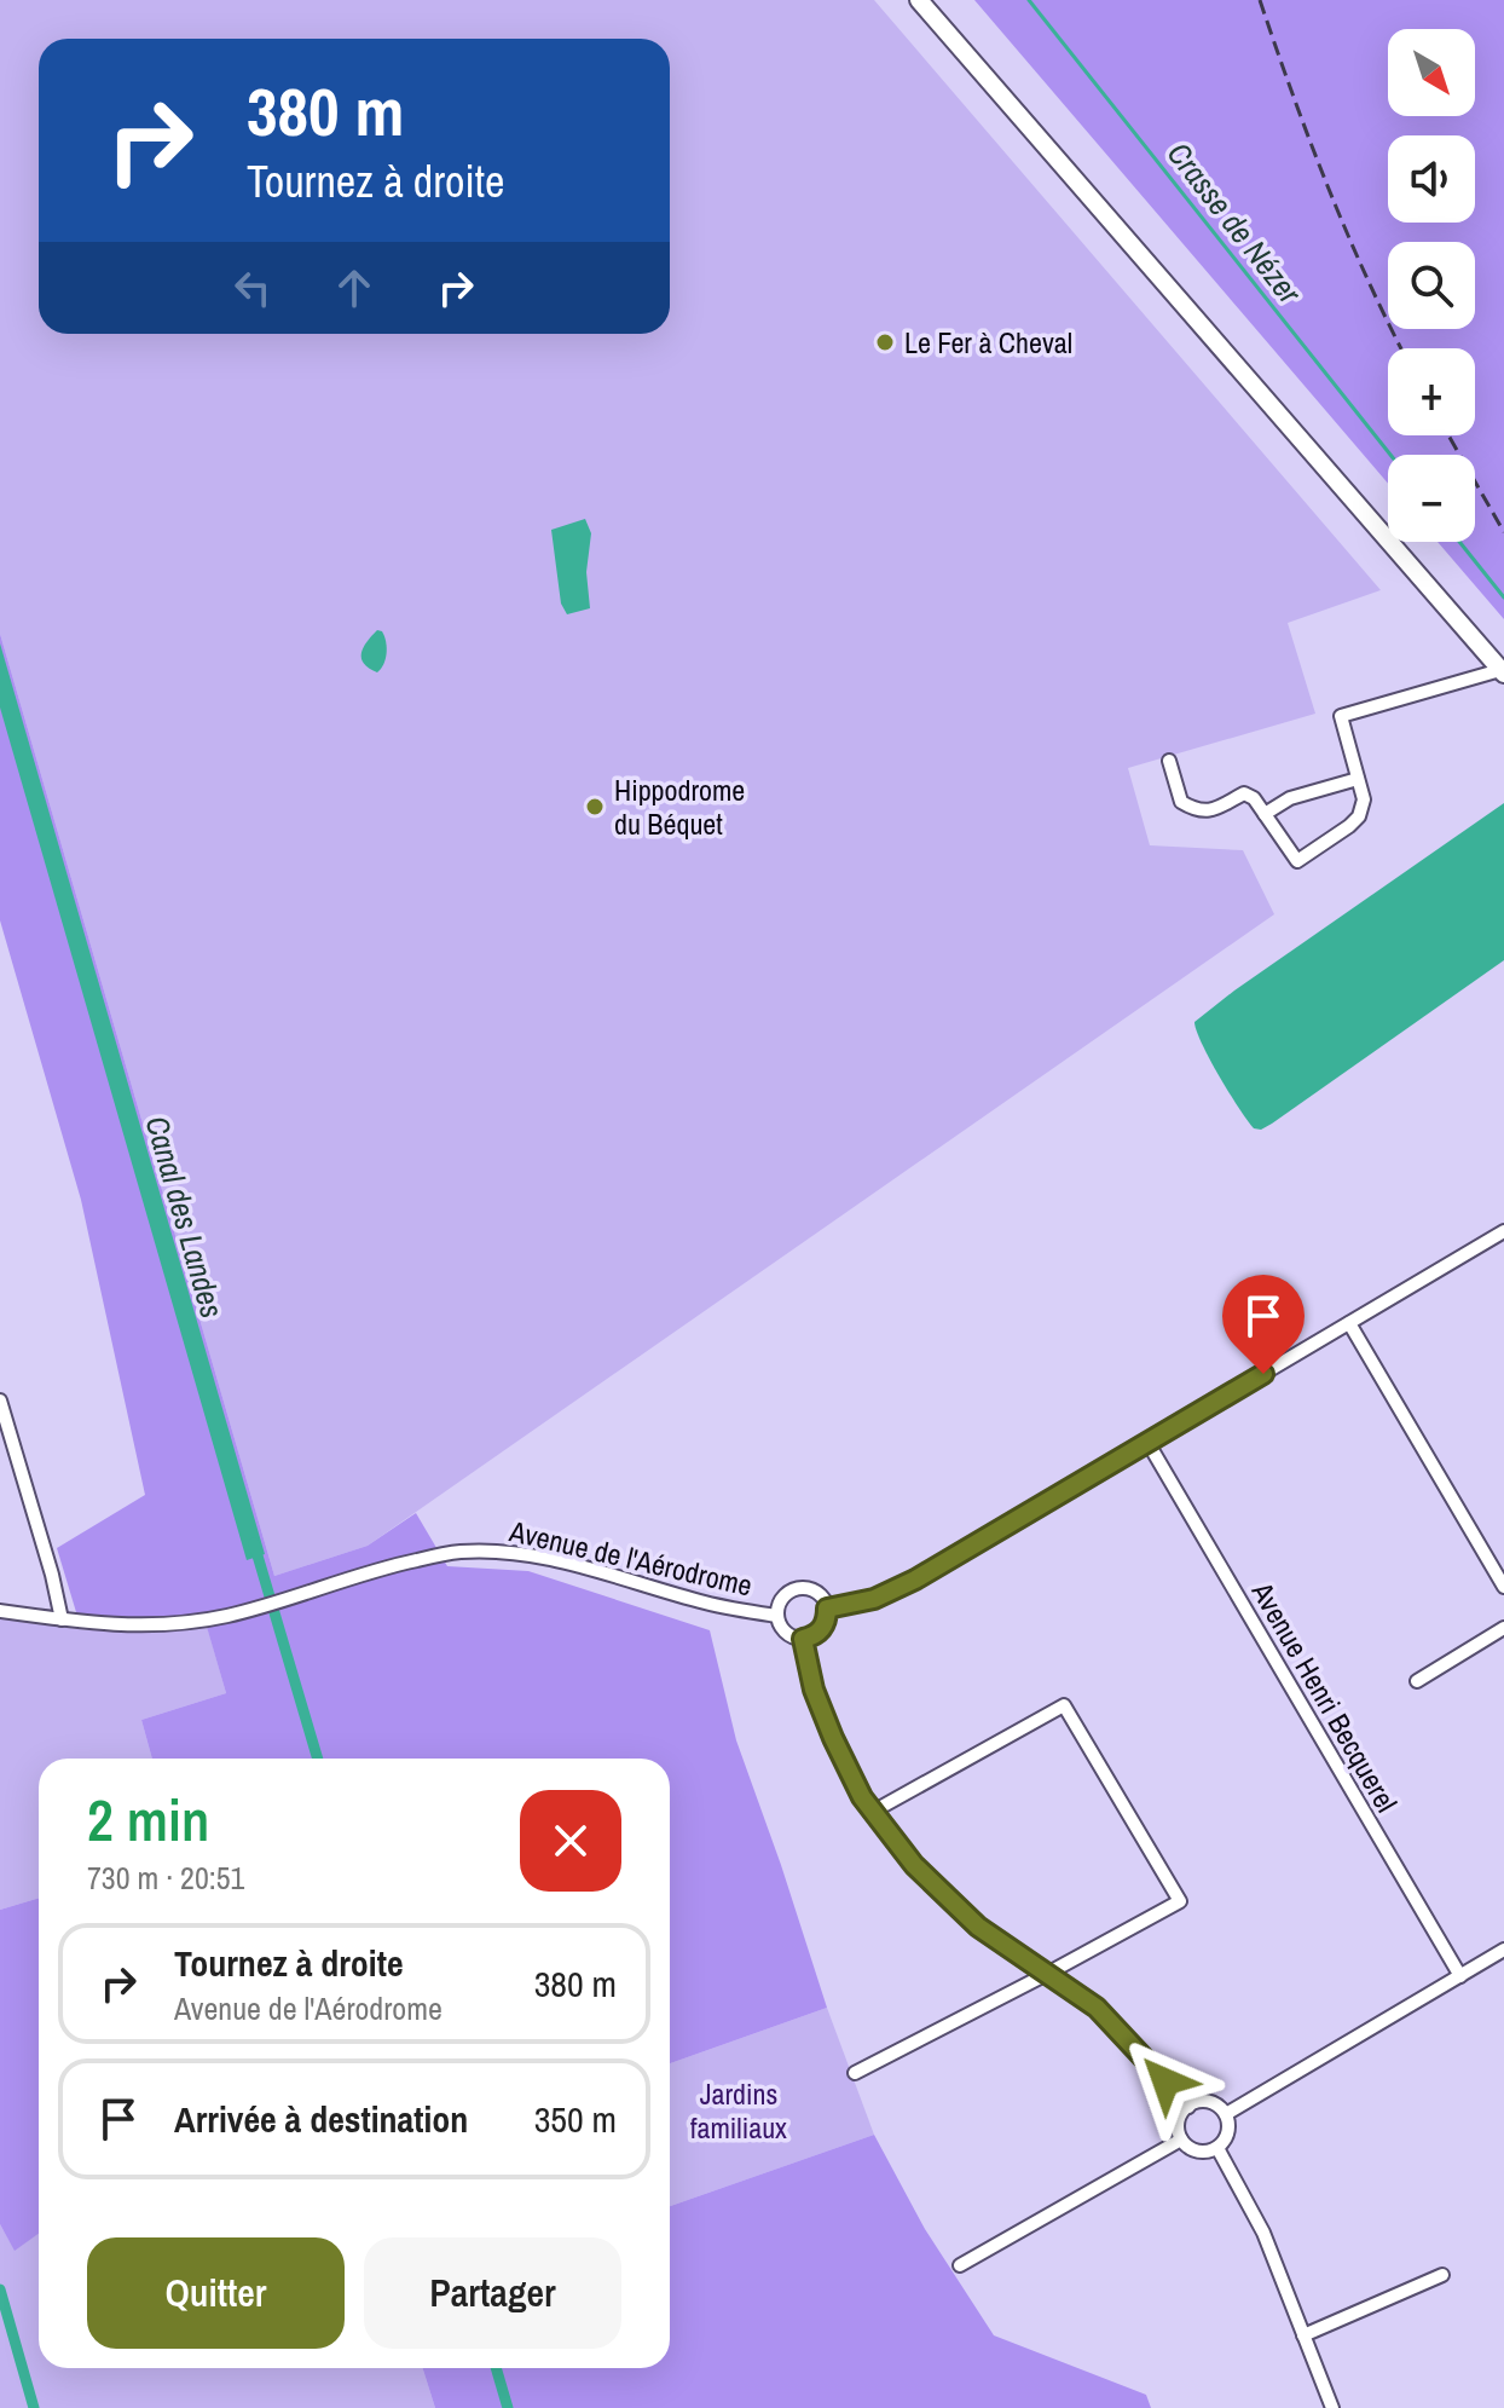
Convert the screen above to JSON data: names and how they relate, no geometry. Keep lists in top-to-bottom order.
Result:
{
  "streets": {
    "street": ["Avenue de l'Aérodrome", "Avenue Henri Becquerel"]
  },
  "water": ["Crasse de Nézer", "Canal des Landes"],
  "parks": ["Jardins familiaux"],
  "places": ["Le Fer à Cheval", "Hippodrome du Béquet"],
  "north": "bottom right",
  "page": {
    "map_buttons": ["+", "−"],
    "turn": ["380 m", "Tournez à droite"],
    "heading": ["2 min", "730 m · 20:51"],
    "list": [
      {
        "name": "Tournez à droite",
        "note": "Avenue de l'Aérodrome",
        "value": "380 m"
      },
      {
        "name": "Arrivée à destination",
        "value": "350 m"
      }
    ],
    "buttons": ["Quitter", "Partager"]
  }
}
